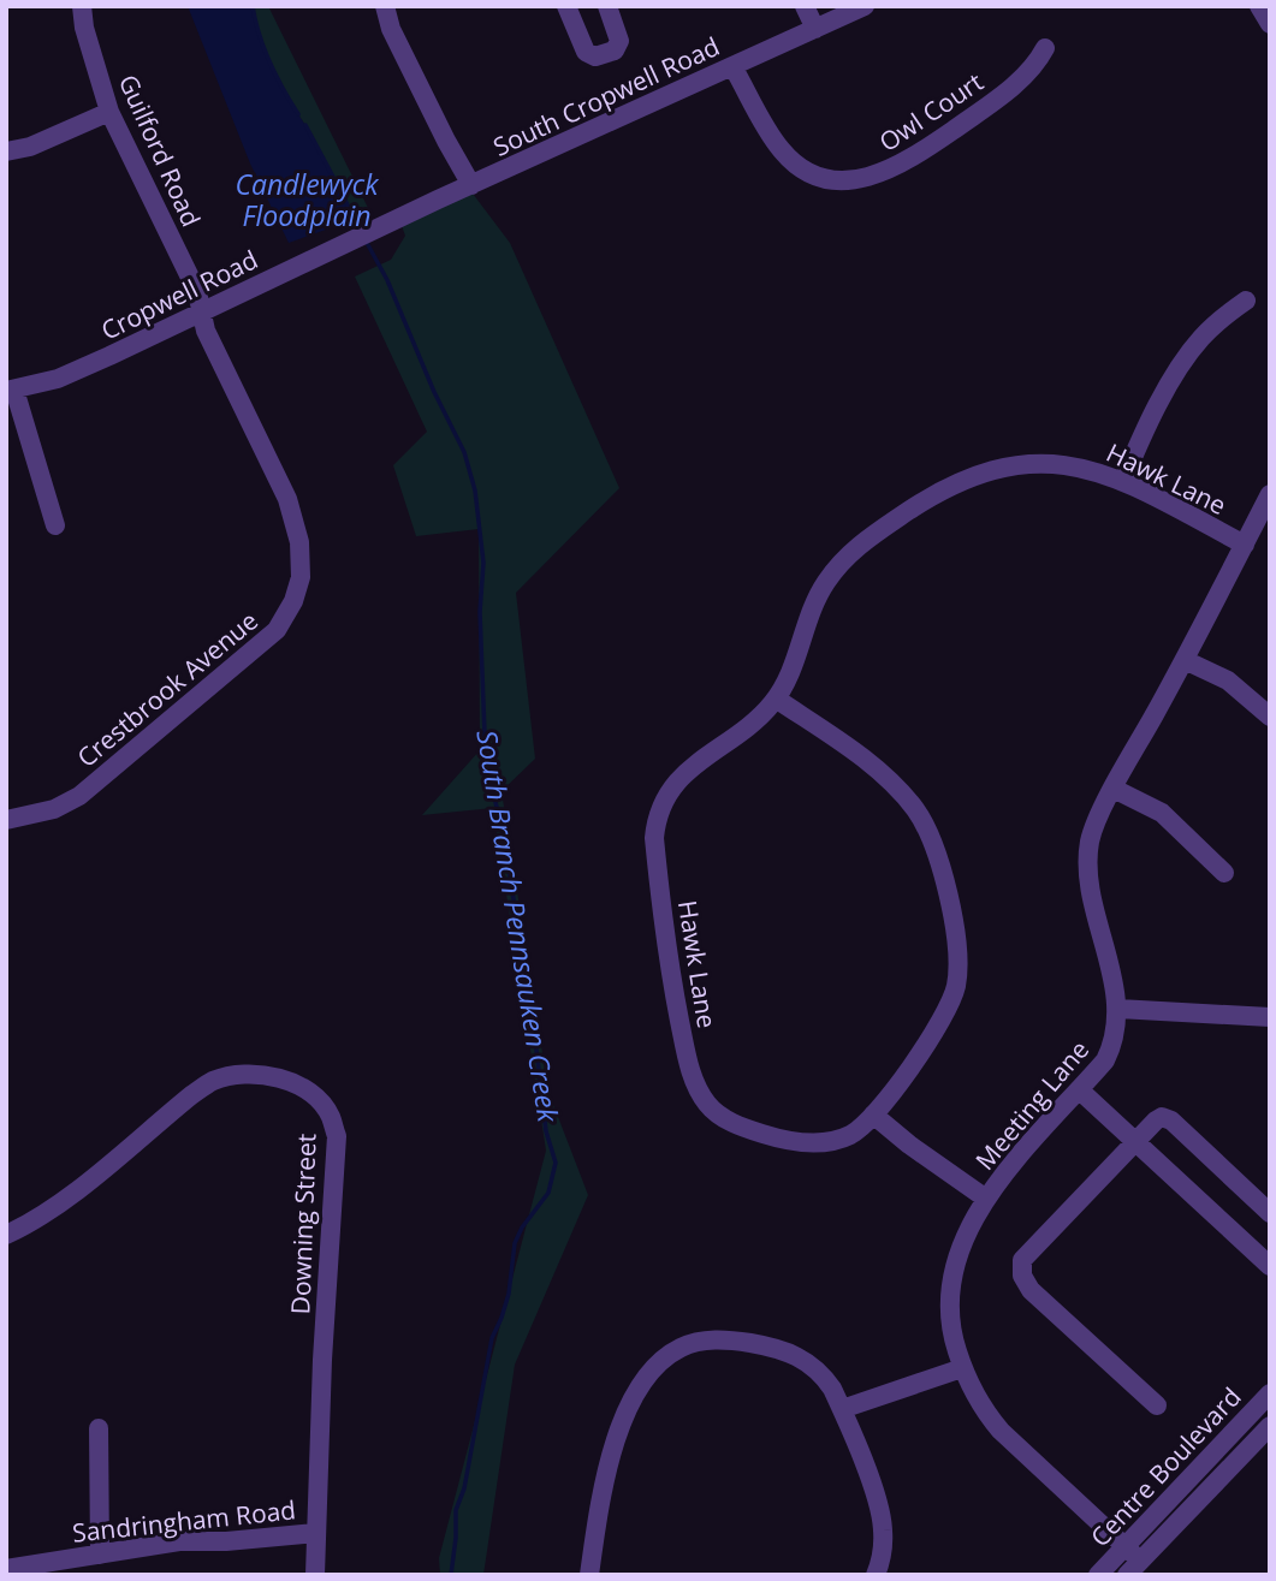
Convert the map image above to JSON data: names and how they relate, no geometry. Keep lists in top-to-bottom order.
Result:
{
  "streets": {
    "street": [
      "South Cropwell Road",
      "Owl Court",
      "Guilford Road",
      "Cropwell Road",
      "Hawk Lane",
      "Crestbrook Avenue",
      "Meeting Lane",
      "Downing Street",
      "Centre Boulevard",
      "Sandringham Road"
    ]
  },
  "crossings": [
    ["South Cropwell Road", "Owl Court"],
    ["South Cropwell Road", "Cropwell Road"],
    ["Guilford Road", "Cropwell Road"],
    ["Guilford Road", "Crestbrook Avenue"],
    ["Cropwell Road", "Crestbrook Avenue"],
    ["Hawk Lane", "Meeting Lane"],
    ["Meeting Lane", "Centre Boulevard"],
    ["Downing Street", "Sandringham Road"]
  ],
  "water": ["Candlewyck Floodplain", "South Branch Pennsauken Creek"]
}
